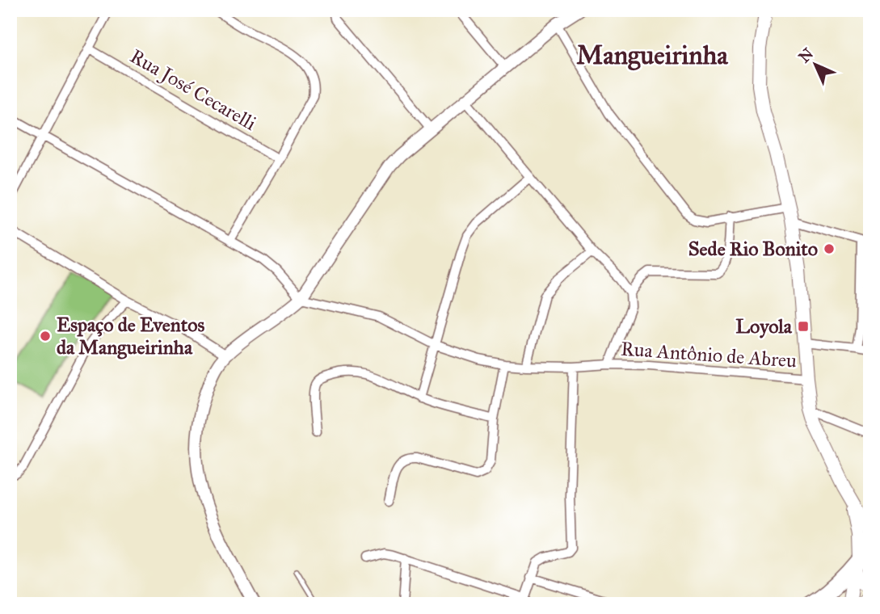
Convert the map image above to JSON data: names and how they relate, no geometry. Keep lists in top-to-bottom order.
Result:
{
  "streets": {
    "street": ["Rua José Cecarelli", "Rua Antônio de Abreu"]
  },
  "districts": ["Mangueirinha"],
  "places": {
    "other": ["Sede Rio Bonito", "Espaço de Eventos da Mangueirinha"],
    "transit": ["Loyola"]
  },
  "north": "top left"
}
